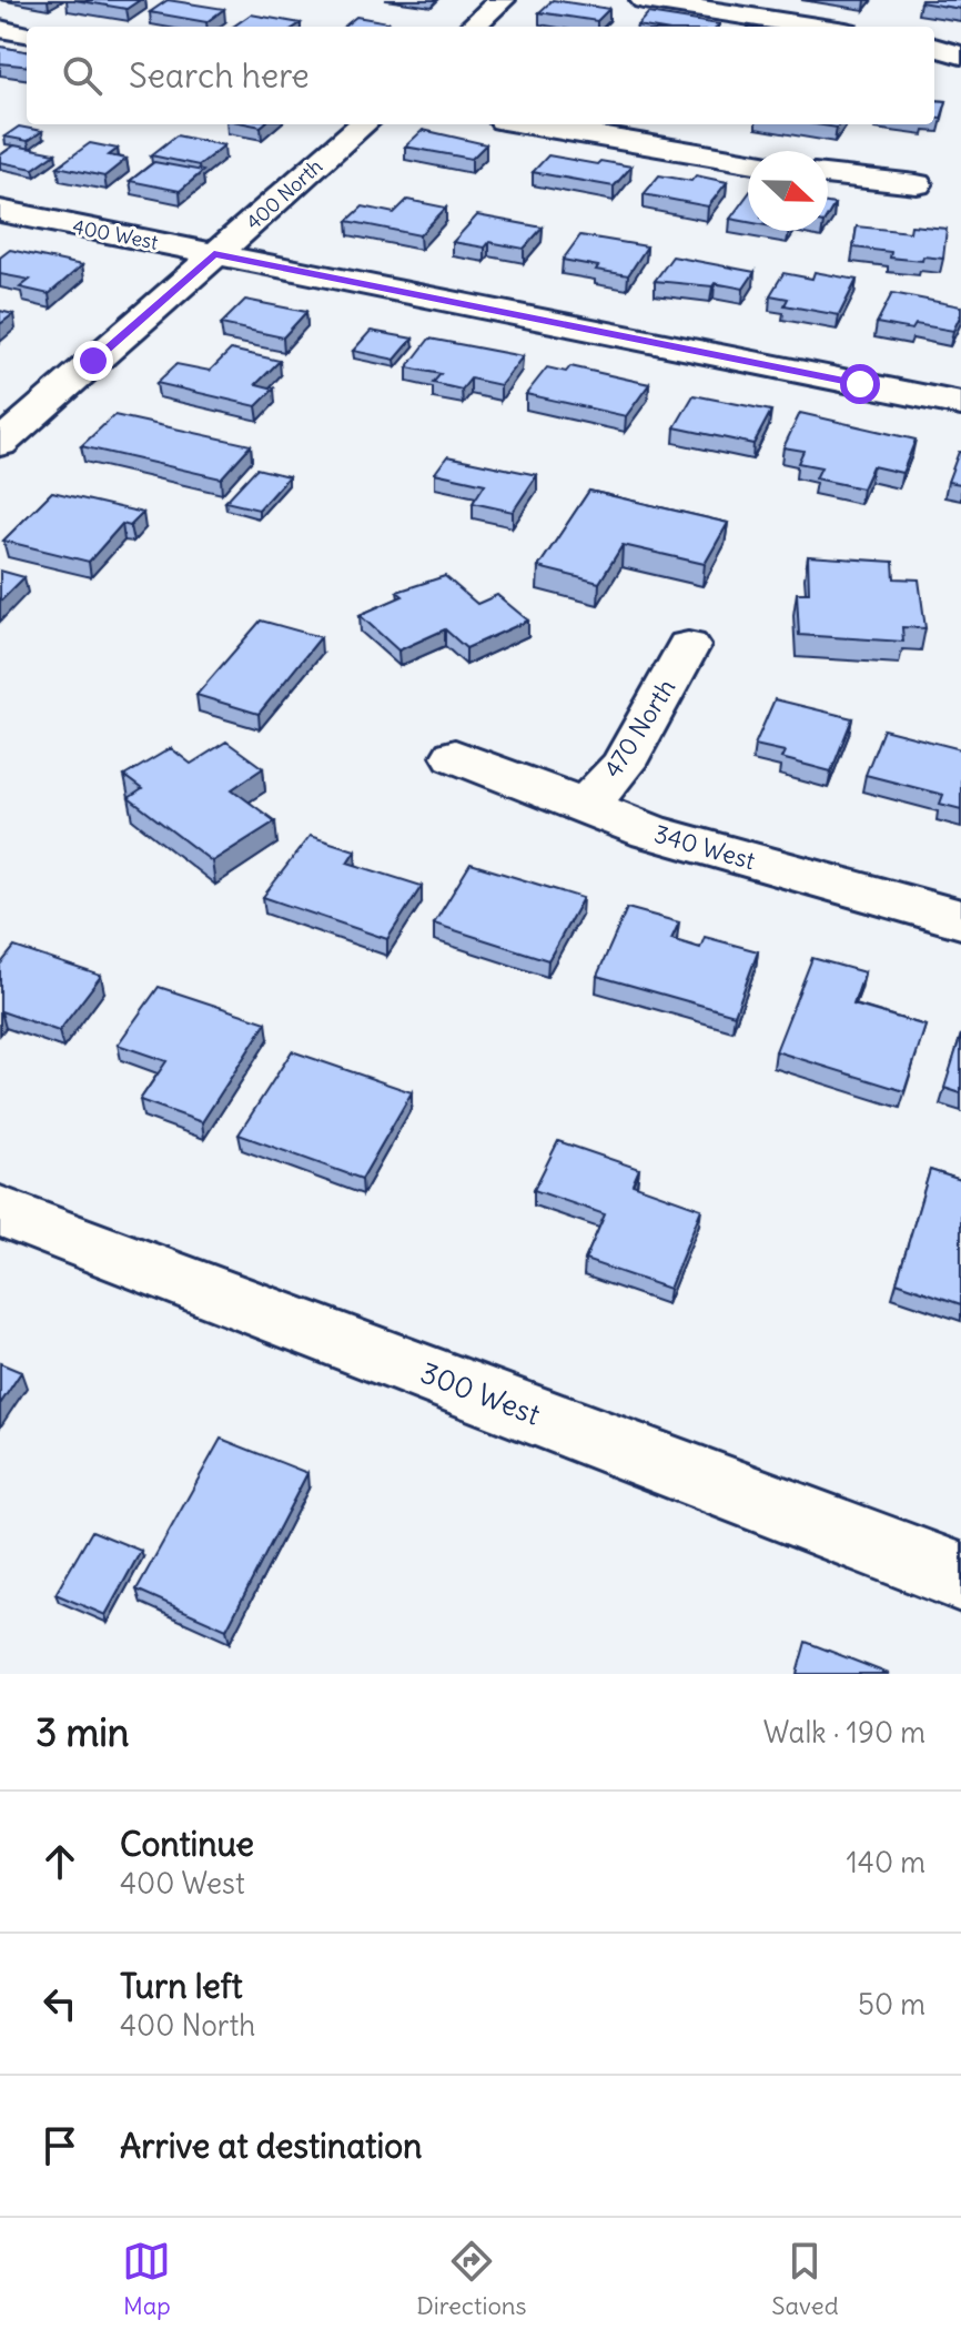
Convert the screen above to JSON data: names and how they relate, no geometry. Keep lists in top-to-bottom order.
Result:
{
  "streets": {
    "street": [
      "400 North",
      "400 West",
      "470 North",
      "340 West",
      "300 West"
    ]
  },
  "crossings": [
    ["400 North", "400 West"],
    ["470 North", "340 West"]
  ],
  "north": "right",
  "page": {
    "search": "Search here",
    "heading": ["3 min", "Walk · 190 m"],
    "list": [
      ["Continue", "400 West", "140 m"],
      ["Turn left", "400 North", "50 m"],
      "Arrive at destination"
    ],
    "nav": ["Map", "Directions", "Saved"]
  }
}
